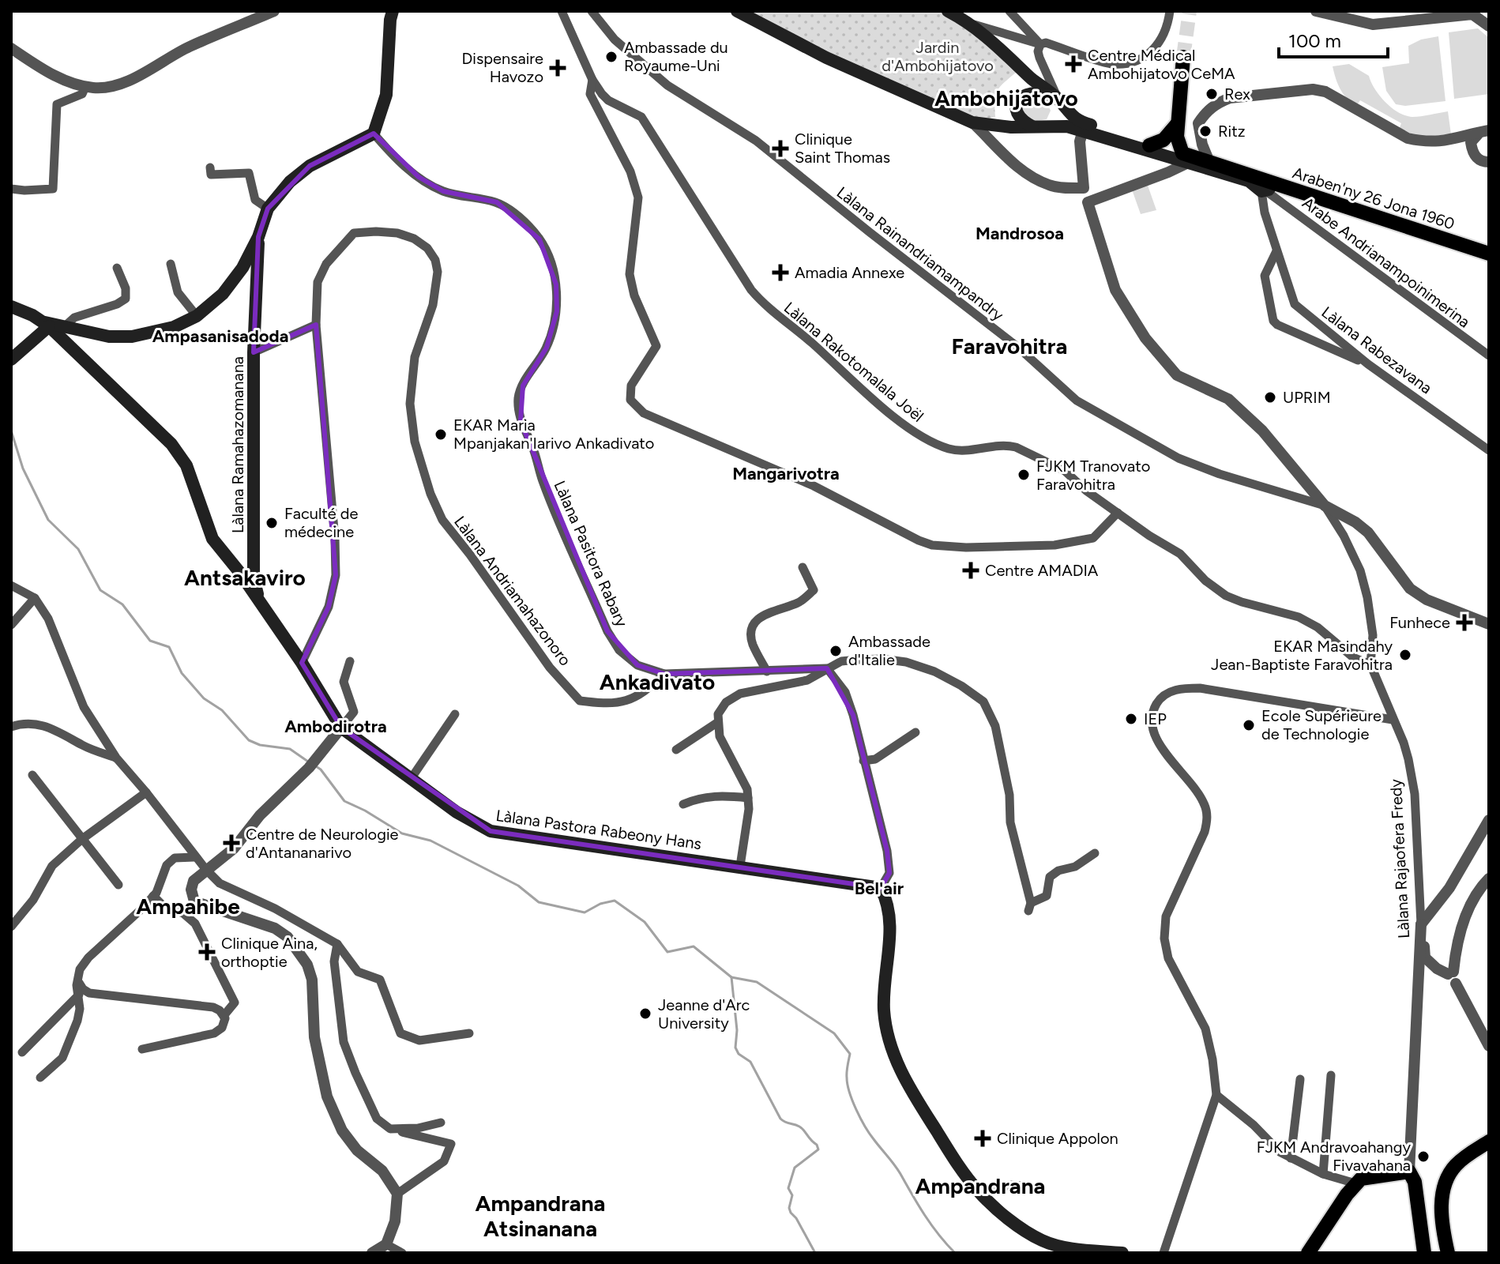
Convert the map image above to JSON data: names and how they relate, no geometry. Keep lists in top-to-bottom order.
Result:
{
  "streets": {
    "main road": ["Araben'ny 26 Jona 1960", "Làlana Ramahazomanana", "Làlana Pastora Rabeony Hans"],
    "street": [
      "Làlana Rainandriamampandry",
      "Arabe Andrianampoinimerina",
      "Làlana Rabezavana",
      "Làlana Rakotomalala Joël",
      "Làlana Pasitora Rabary",
      "Làlana Andriamahazonoro",
      "Làlana Rajaofera Fredy"
    ]
  },
  "crossings": [
    ["Araben'ny 26 Jona 1960", "Arabe Andrianampoinimerina"],
    ["Araben'ny 26 Jona 1960", "Làlana Rabezavana"],
    ["Arabe Andrianampoinimerina", "Làlana Rabezavana"],
    ["Làlana Rakotomalala Joël", "Làlana Rajaofera Fredy"],
    ["Làlana Pasitora Rabary", "Làlana Andriamahazonoro"]
  ],
  "districts": [
    "Ambohijatovo",
    "Mandrosoa",
    "Ampasanisadoda",
    "Faravohitra",
    "Mangarivotra",
    "Antsakaviro",
    "Ankadivato",
    "Ambodirotra",
    "Bel'air",
    "Ampahibe",
    "Ampandrana",
    "Ampandrana Atsinanana"
  ],
  "parks": ["Jardin d'Ambohijatovo"],
  "places": {
    "other": [
      "Ambassade du Royaume-Uni",
      "Rex",
      "Ritz",
      "UPRIM",
      "EKAR Maria Mpanjakan'Iarivo Ankadivato",
      "FJKM Tranovato Faravohitra",
      "Faculté de médecine",
      "Ambassade d'Italie",
      "EKAR Masindahy Jean-Baptiste Faravohitra",
      "IEP",
      "Ecole Supérieure de Technologie",
      "Jeanne d'Arc University",
      "FJKM Andravoahangy Fivavahana"
    ],
    "health": [
      "Centre Médical Ambohijatovo CeMA",
      "Dispensaire Havozo",
      "Clinique Saint Thomas",
      "Amadia Annexe",
      "Centre AMADIA",
      "Funhece",
      "Centre de Neurologie d'Antananarivo",
      "Clinique Aina, orthoptie",
      "Clinique Appolon"
    ]
  },
  "scale_bar": "100 m"
}
